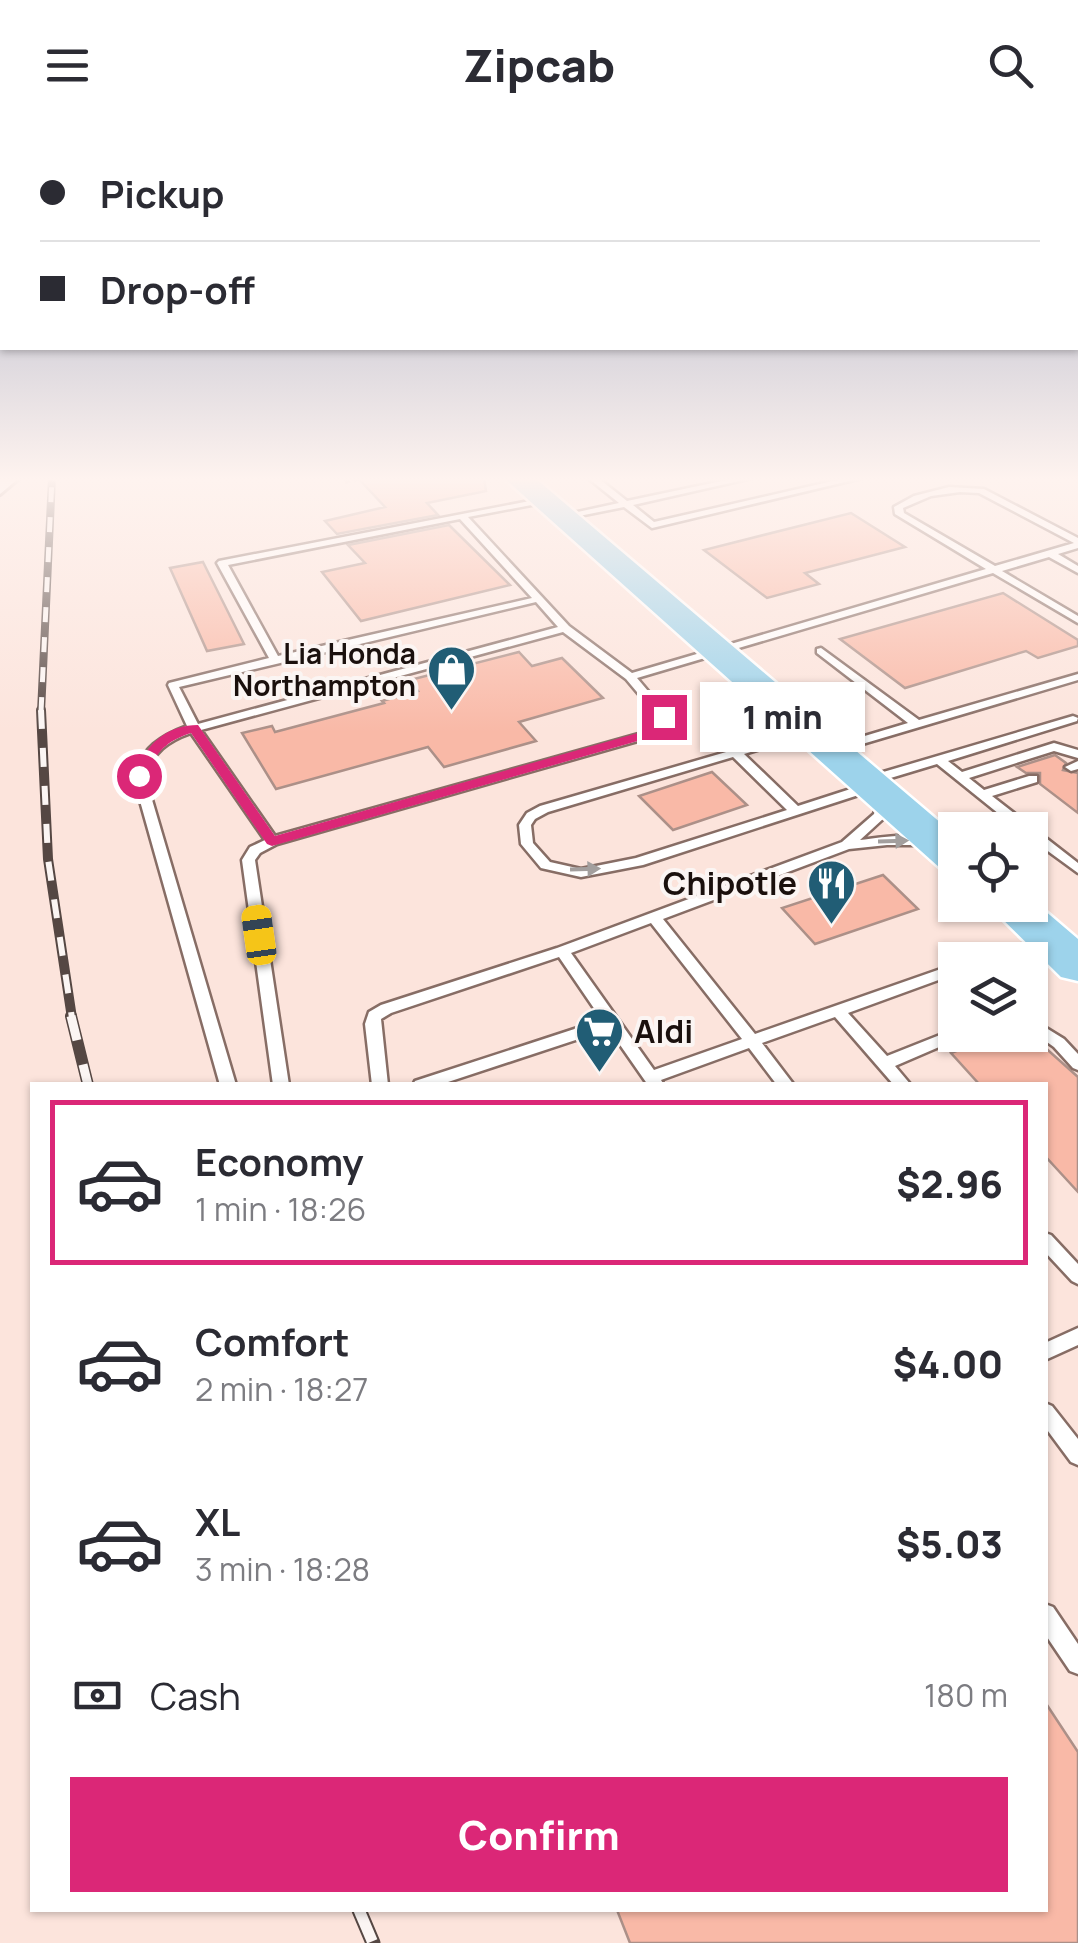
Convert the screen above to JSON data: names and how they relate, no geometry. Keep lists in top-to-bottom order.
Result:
{
  "places": {
    "shop": ["Lia Honda Northampton"],
    "restaurant": ["Chipotle"],
    "supermarket": ["Aldi"]
  },
  "page": {
    "header": "Zipcab",
    "banner": ["Pickup", "Drop-off"],
    "bubble": "1 min",
    "list": [
      {
        "name": "Economy",
        "note": "1 min · 18:26",
        "value": "$2.96"
      },
      {
        "name": "Comfort",
        "note": "2 min · 18:27",
        "value": "$4.00"
      },
      {
        "name": "XL",
        "note": "3 min · 18:28",
        "value": "$5.03"
      }
    ],
    "pay": ["Cash", "180 m"],
    "buttons": "Confirm"
  }
}
